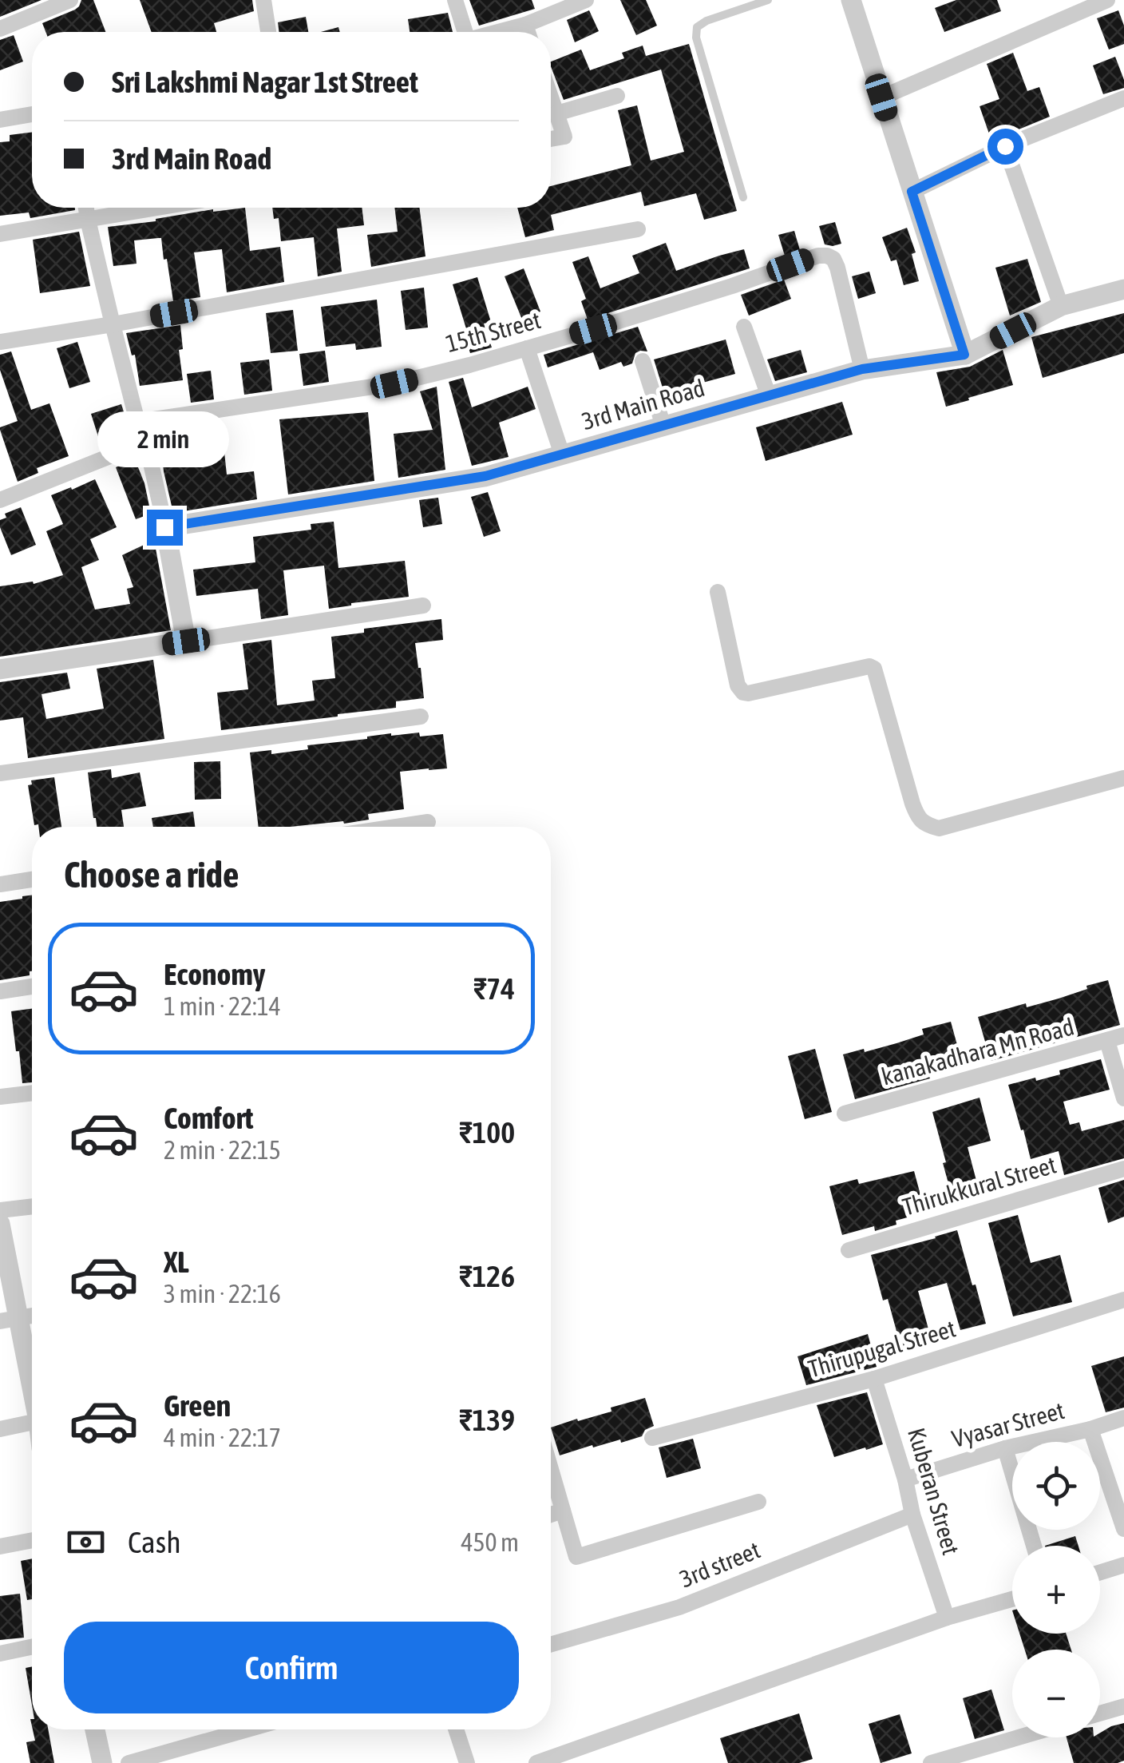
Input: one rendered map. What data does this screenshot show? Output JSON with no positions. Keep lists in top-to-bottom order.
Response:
{
  "streets": {
    "street": [
      "15th Street",
      "3rd Main Road",
      "kanakadhara Mn Road",
      "Thirukkural Street",
      "Thirupugal Street",
      "Vyasar Street",
      "Kuberan Street",
      "3rd street"
    ]
  },
  "crossings": [
    ["15th Street", "3rd Main Road"],
    ["Thirupugal Street", "Kuberan Street"],
    ["Vyasar Street", "Kuberan Street"],
    ["Kuberan Street", "3rd street"]
  ],
  "page": {
    "banner": ["Sri Lakshmi Nagar 1st Street", "3rd Main Road"],
    "bubble": "2 min",
    "heading": "Choose a ride",
    "list": [
      {
        "name": "Economy",
        "note": "1 min · 22:14",
        "value": "₹74"
      },
      {
        "name": "Comfort",
        "note": "2 min · 22:15",
        "value": "₹100"
      },
      {
        "name": "XL",
        "note": "3 min · 22:16",
        "value": "₹126"
      },
      {
        "name": "Green",
        "note": "4 min · 22:17",
        "value": "₹139"
      }
    ],
    "map_buttons": ["+", "−"],
    "pay": ["Cash", "450 m"],
    "buttons": "Confirm"
  }
}
